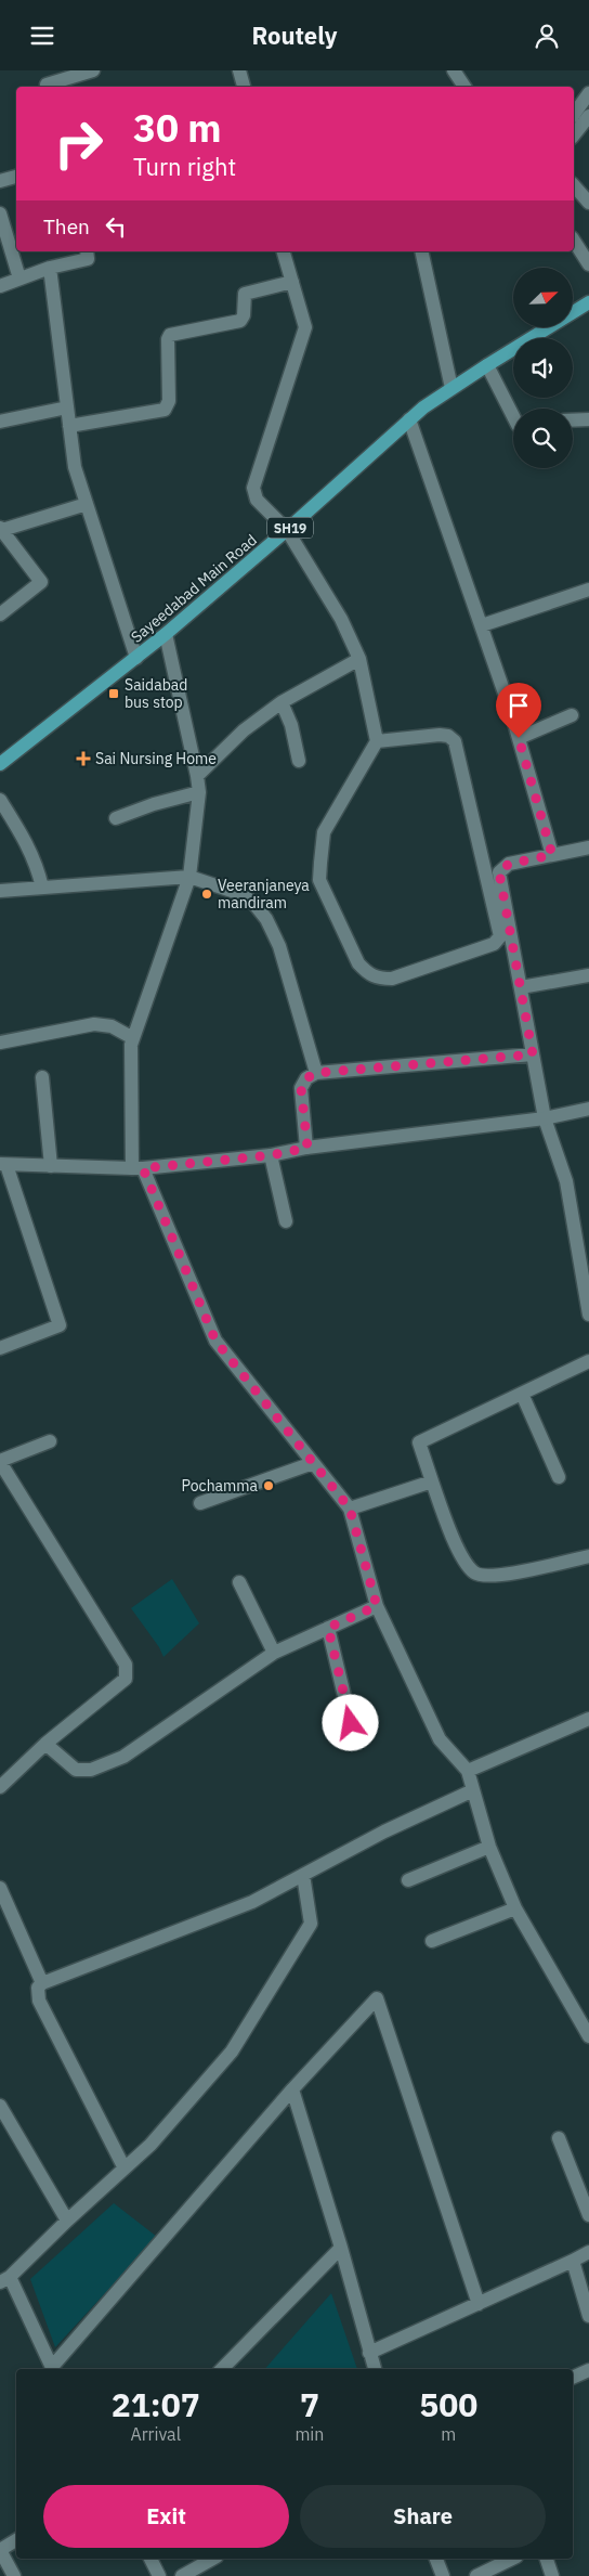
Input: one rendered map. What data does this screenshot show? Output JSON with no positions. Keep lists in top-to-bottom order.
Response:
{
  "streets": {
    "main road": ["SH19", "Sayeedabad Main Road"]
  },
  "places": {
    "transit": ["Saidabad bus stop"],
    "health": ["Sai Nursing Home"],
    "other": ["Veeranjaneya mandiram", "Pochamma"]
  },
  "north": "top right",
  "page": {
    "header": "Routely",
    "turn": ["30 m", "Turn right"],
    "then": "Then",
    "eta": [
      "21:07",
      "Arrival",
      "7",
      "min",
      "500",
      "m"
    ],
    "buttons": ["Exit", "Share"]
  }
}
